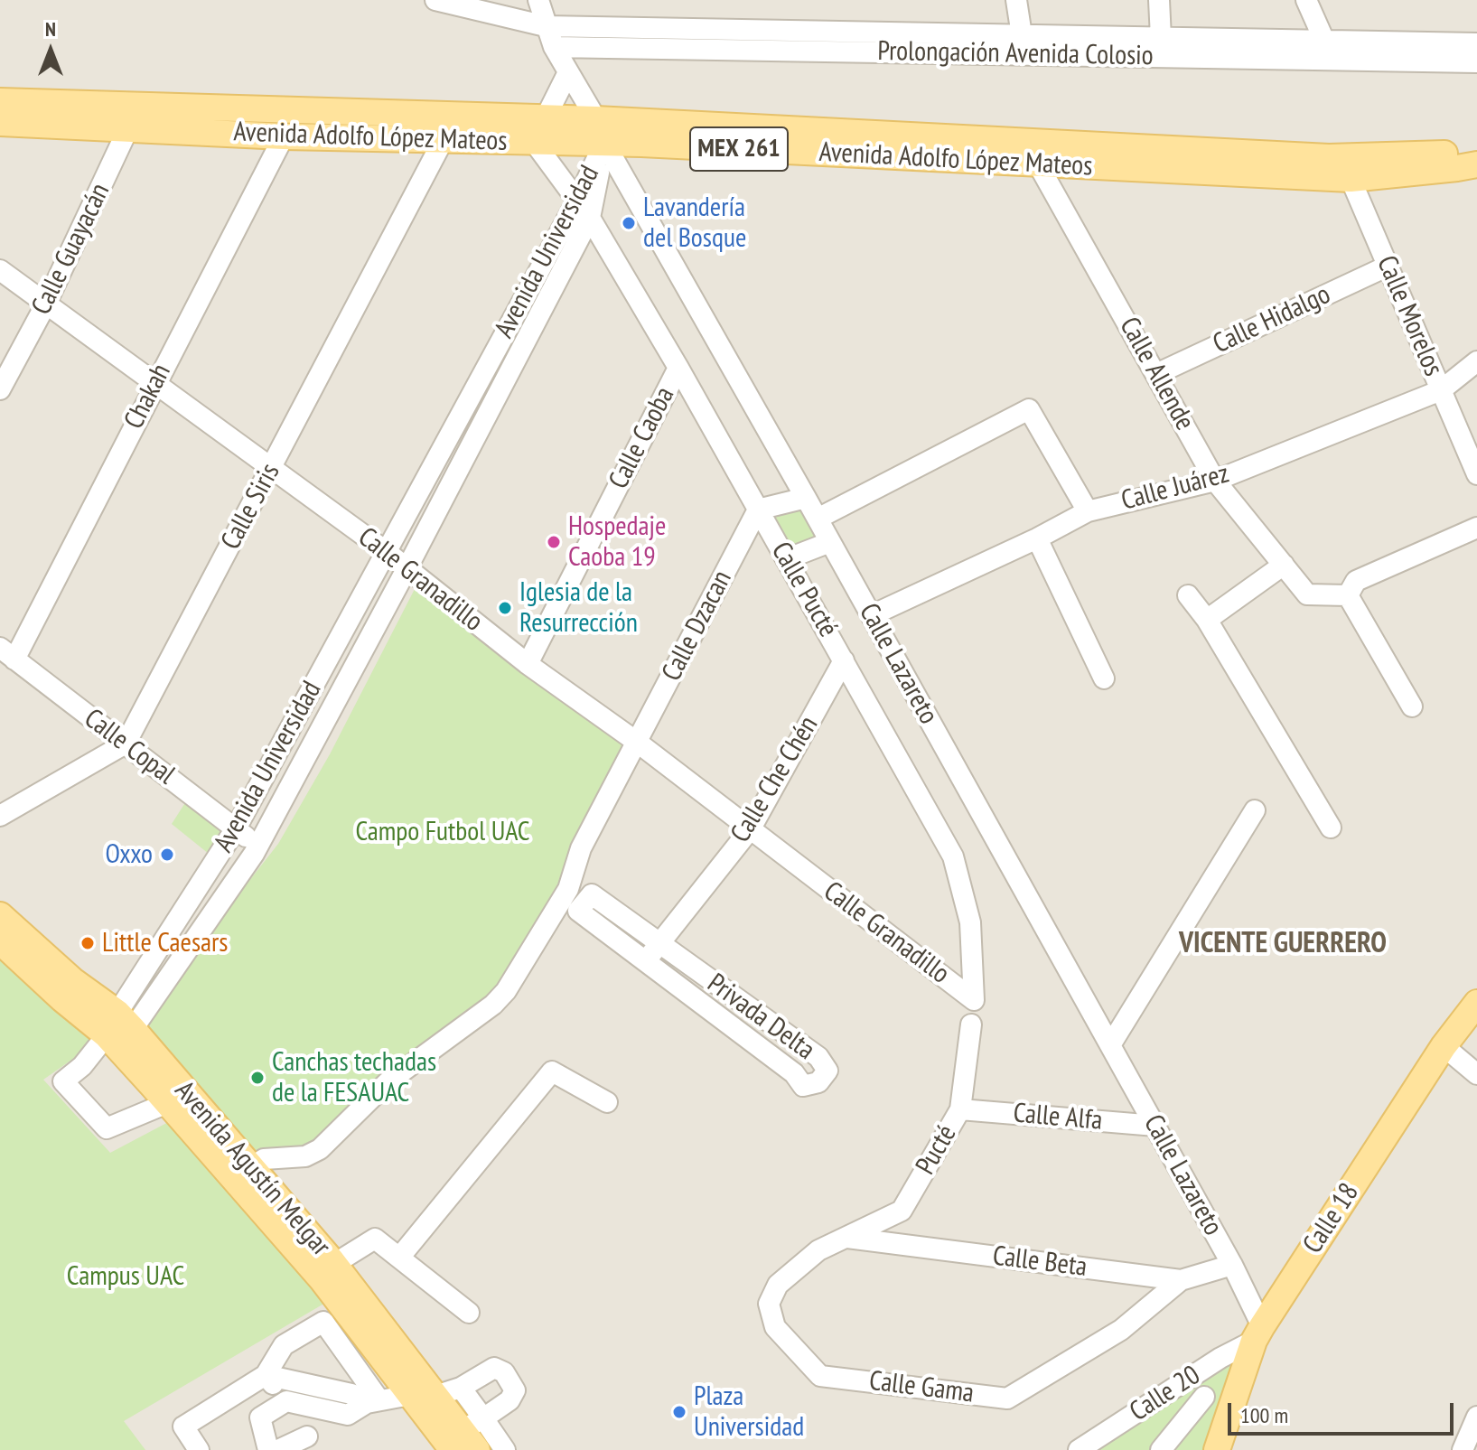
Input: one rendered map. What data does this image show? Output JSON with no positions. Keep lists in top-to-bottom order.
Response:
{
  "streets": {
    "main road": [
      "Avenida Adolfo López Mateos",
      "MEX 261",
      "Avenida Agustín Melgar",
      "Calle 18"
    ],
    "street": [
      "Prolongación Avenida Colosio",
      "Calle Guayacán",
      "Avenida Universidad",
      "Calle Morelos",
      "Calle Hidalgo",
      "Calle Allende",
      "Chakah",
      "Calle Caoba",
      "Calle Juárez",
      "Calle Siris",
      "Calle Granadillo",
      "Calle Pucté",
      "Calle Dzacan",
      "Calle Lazareto",
      "Calle Copal",
      "Calle Che Chén",
      "Privada Delta",
      "Calle Alfa",
      "Pucté",
      "Calle Beta",
      "Calle Gama",
      "Calle 20"
    ]
  },
  "crossings": [
    ["Prolongación Avenida Colosio", "Calle Lazareto"],
    ["Avenida Adolfo López Mateos", "Calle Guayacán"],
    ["Avenida Adolfo López Mateos", "Avenida Universidad"],
    ["Avenida Adolfo López Mateos", "Calle Morelos"],
    ["Avenida Adolfo López Mateos", "Calle Allende"],
    ["Avenida Adolfo López Mateos", "Chakah"],
    ["Avenida Adolfo López Mateos", "Calle Siris"],
    ["Avenida Adolfo López Mateos", "Calle Pucté"],
    ["Avenida Adolfo López Mateos", "Calle Lazareto"],
    ["Calle Guayacán", "Calle Granadillo"],
    ["Avenida Universidad", "Calle Granadillo"],
    ["Avenida Universidad", "Calle Pucté"],
    ["Avenida Universidad", "Calle Lazareto"],
    ["Avenida Universidad", "Calle Copal"],
    ["Avenida Universidad", "Avenida Agustín Melgar"],
    ["Calle Morelos", "Calle Hidalgo"],
    ["Calle Morelos", "Calle Juárez"],
    ["Calle Hidalgo", "Calle Allende"],
    ["Calle Allende", "Calle Juárez"],
    ["Chakah", "Calle Granadillo"],
    ["Chakah", "Calle Copal"],
    ["Calle Caoba", "Calle Granadillo"],
    ["Calle Caoba", "Calle Pucté"],
    ["Calle Juárez", "Calle Lazareto"],
    ["Calle Siris", "Calle Granadillo"],
    ["Calle Siris", "Calle Copal"],
    ["Calle Granadillo", "Calle Pucté"],
    ["Calle Granadillo", "Calle Dzacan"],
    ["Calle Granadillo", "Calle Che Chén"],
    ["Calle Pucté", "Calle Dzacan"],
    ["Calle Pucté", "Calle Che Chén"],
    ["Calle Dzacan", "Avenida Agustín Melgar"],
    ["Calle Lazareto", "Calle Alfa"],
    ["Calle Lazareto", "Calle 18"],
    ["Calle Lazareto", "Calle Beta"],
    ["Calle Lazareto", "Calle 20"],
    ["Calle Che Chén", "Privada Delta"],
    ["Calle Alfa", "Pucté"],
    ["Pucté", "Calle Beta"],
    ["Pucté", "Calle Gama"],
    ["Calle 18", "Calle 20"],
    ["Calle Beta", "Calle Gama"]
  ],
  "districts": ["VICENTE GUERRERO"],
  "parks": ["Campo Futbol UAC", "Campus UAC"],
  "places": [
    "Lavandería del Bosque",
    "Hospedaje Caoba 19",
    "Iglesia de la Resurrección",
    "Oxxo",
    "Little Caesars",
    "Canchas techadas de la FESAUAC",
    "Plaza Universidad"
  ],
  "scale_bar": "100 m",
  "north": "top"
}
